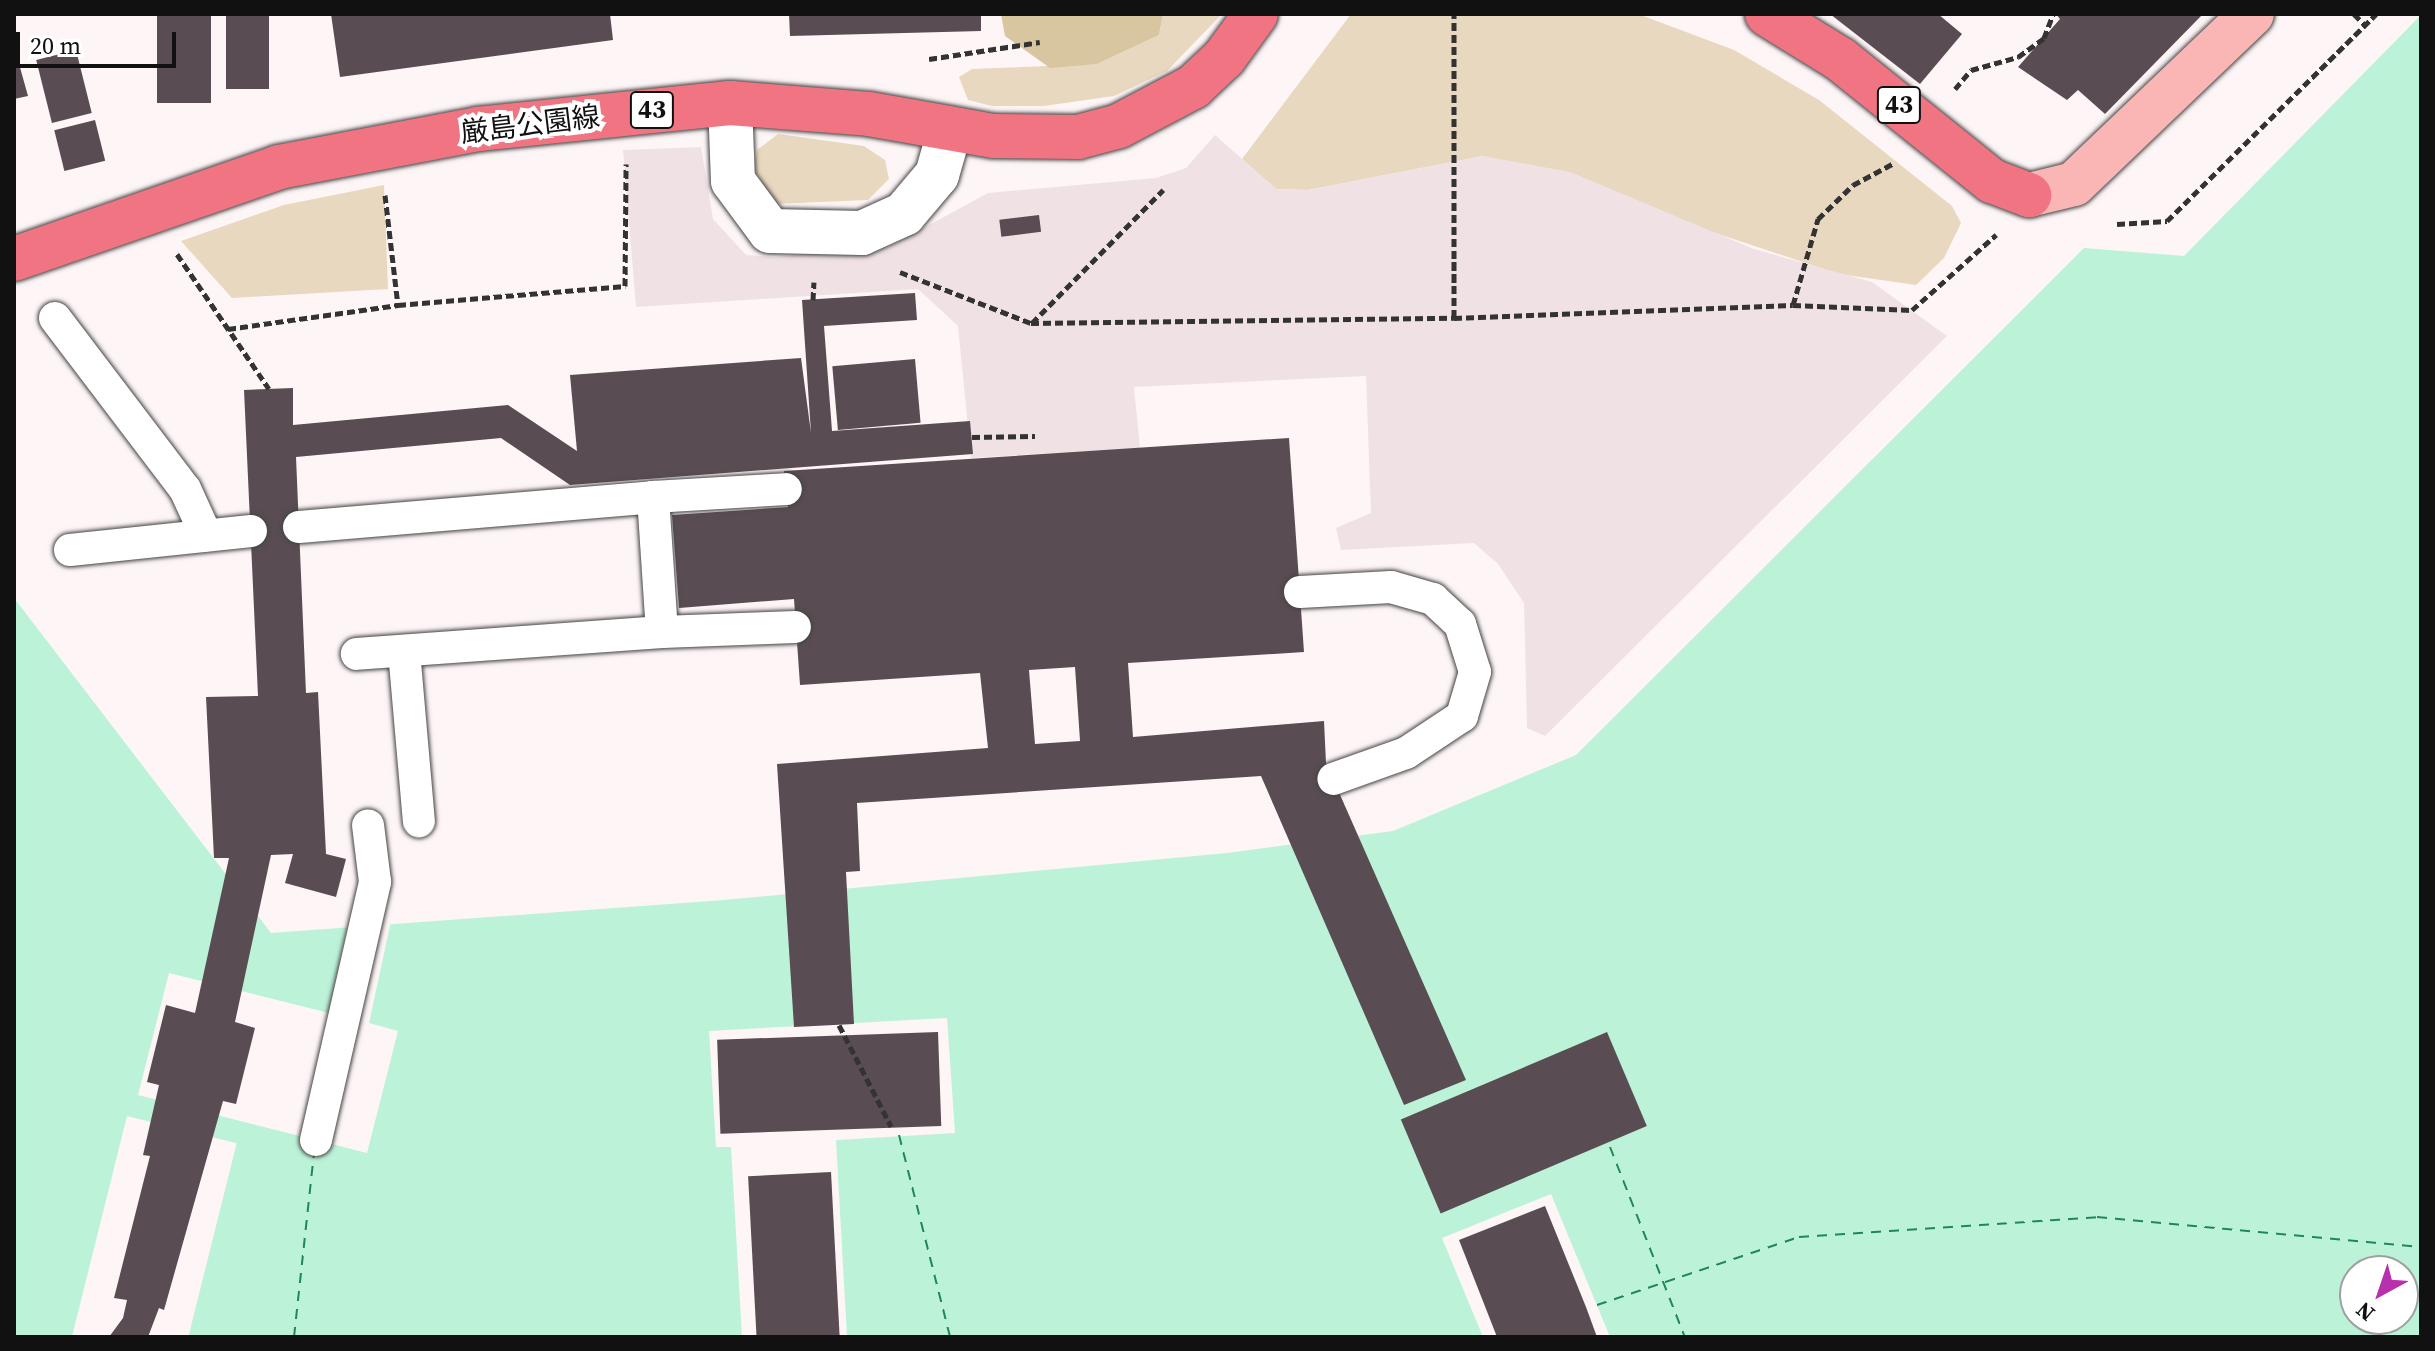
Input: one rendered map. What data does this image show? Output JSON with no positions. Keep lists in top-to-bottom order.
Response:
{
  "streets": {
    "main road": ["43", "厳島公園線"]
  },
  "scale_bar": "20 m",
  "north": "bottom left"
}
